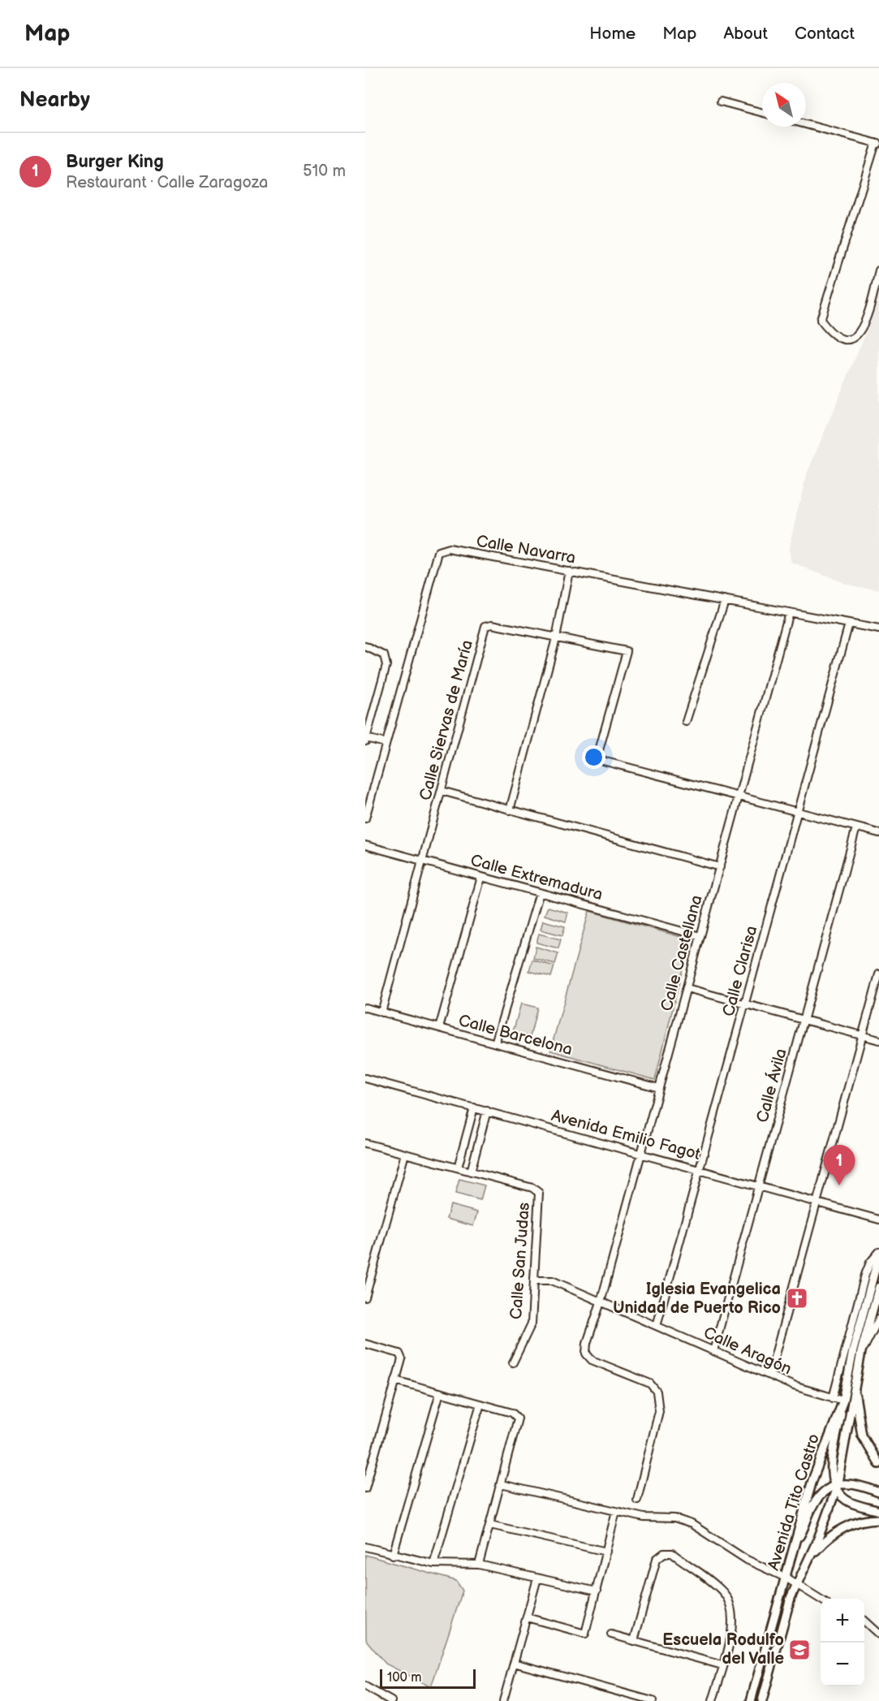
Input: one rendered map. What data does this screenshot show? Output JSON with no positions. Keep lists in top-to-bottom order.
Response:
{
  "streets": {
    "main road": ["Avenida Tito Castro"],
    "street": [
      "Calle Navarra",
      "Calle Siervas de María",
      "Calle Extremadura",
      "Calle Castellana",
      "Calle Clarisa",
      "Calle Barcelona",
      "Calle Ávila",
      "Avenida Emilio Fagot",
      "Calle San Judas",
      "Calle Aragón"
    ]
  },
  "crossings": [
    ["Calle Navarra", "Calle Castellana"],
    ["Calle Navarra", "Calle Clarisa"],
    ["Calle Siervas de María", "Calle Extremadura"],
    ["Calle Siervas de María", "Calle Castellana"],
    ["Calle Siervas de María", "Calle Clarisa"],
    ["Calle Siervas de María", "Calle Barcelona"],
    ["Calle Siervas de María", "Calle Ávila"],
    ["Calle Extremadura", "Calle Castellana"],
    ["Calle Castellana", "Calle Barcelona"],
    ["Calle Castellana", "Avenida Emilio Fagot"],
    ["Calle Castellana", "Calle Aragón"],
    ["Calle Clarisa", "Avenida Emilio Fagot"],
    ["Calle Clarisa", "Calle Aragón"],
    ["Calle Ávila", "Avenida Emilio Fagot"],
    ["Calle Ávila", "Calle Aragón"],
    ["Calle San Judas", "Calle Aragón"],
    ["Calle Aragón", "Avenida Tito Castro"]
  ],
  "places": {
    "church": ["Iglesia Evangelica Unidad de Puerto Rico"],
    "school or university": ["Escuela Rodulfo del Valle"]
  },
  "scale_bar": "100 m",
  "north": "top left",
  "page": {
    "header": "Map",
    "nav": [
      "Home",
      "Map",
      "About",
      "Contact"
    ],
    "heading": "Nearby",
    "list": [
      {
        "mark": "1",
        "name": "Burger King",
        "note": "Restaurant · Calle Zaragoza",
        "value": "510 m"
      }
    ],
    "pins": "1",
    "map_buttons": ["+", "−"],
    "scale": "100 m"
  }
}
